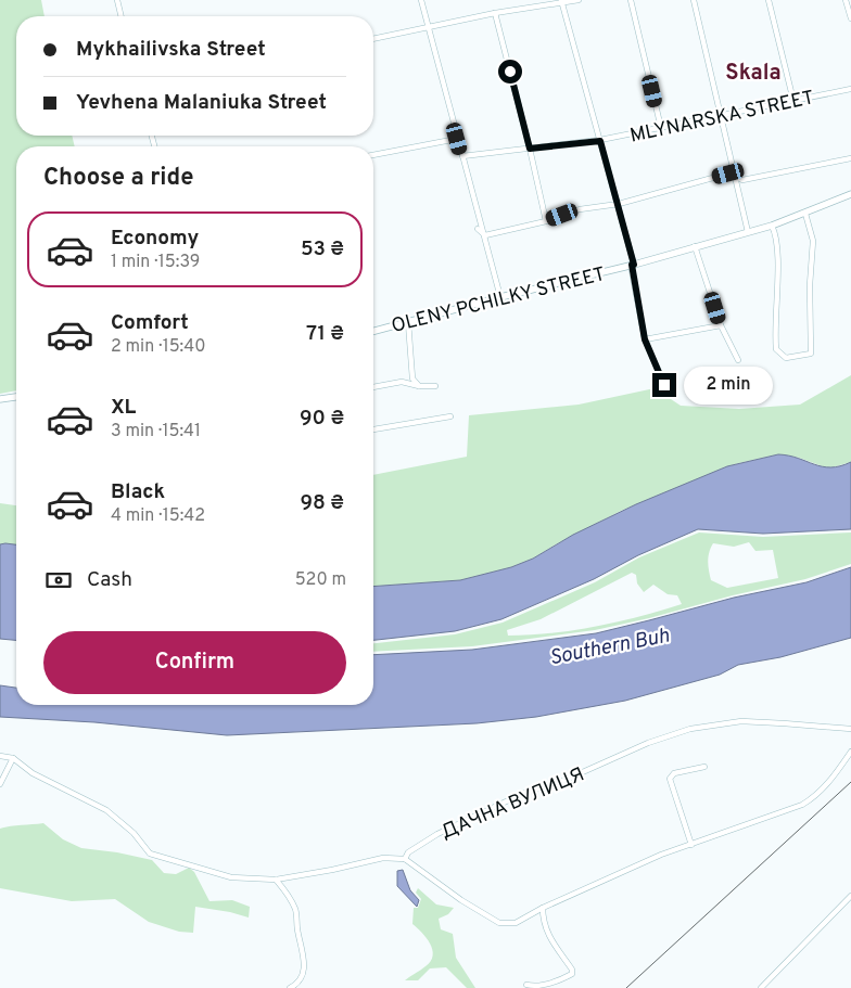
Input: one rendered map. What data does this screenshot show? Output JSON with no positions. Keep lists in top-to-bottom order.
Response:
{
  "streets": {
    "street": ["MLYNARSKA STREET", "OLENY PCHILKY STREET", "ДАЧНА ВУЛИЦЯ"]
  },
  "districts": ["Skala"],
  "water": ["Southern Buh"],
  "page": {
    "banner": ["Mykhailivska Street", "Yevhena Malaniuka Street"],
    "heading": "Choose a ride",
    "list": [
      {
        "name": "Economy",
        "note": "1 min · 15:39",
        "value": "53 ₴"
      },
      {
        "name": "Comfort",
        "note": "2 min · 15:40",
        "value": "71 ₴"
      },
      {
        "name": "XL",
        "note": "3 min · 15:41",
        "value": "90 ₴"
      },
      {
        "name": "Black",
        "note": "4 min · 15:42",
        "value": "98 ₴"
      }
    ],
    "bubble": "2 min",
    "pay": ["Cash", "520 m"],
    "buttons": "Confirm"
  }
}
